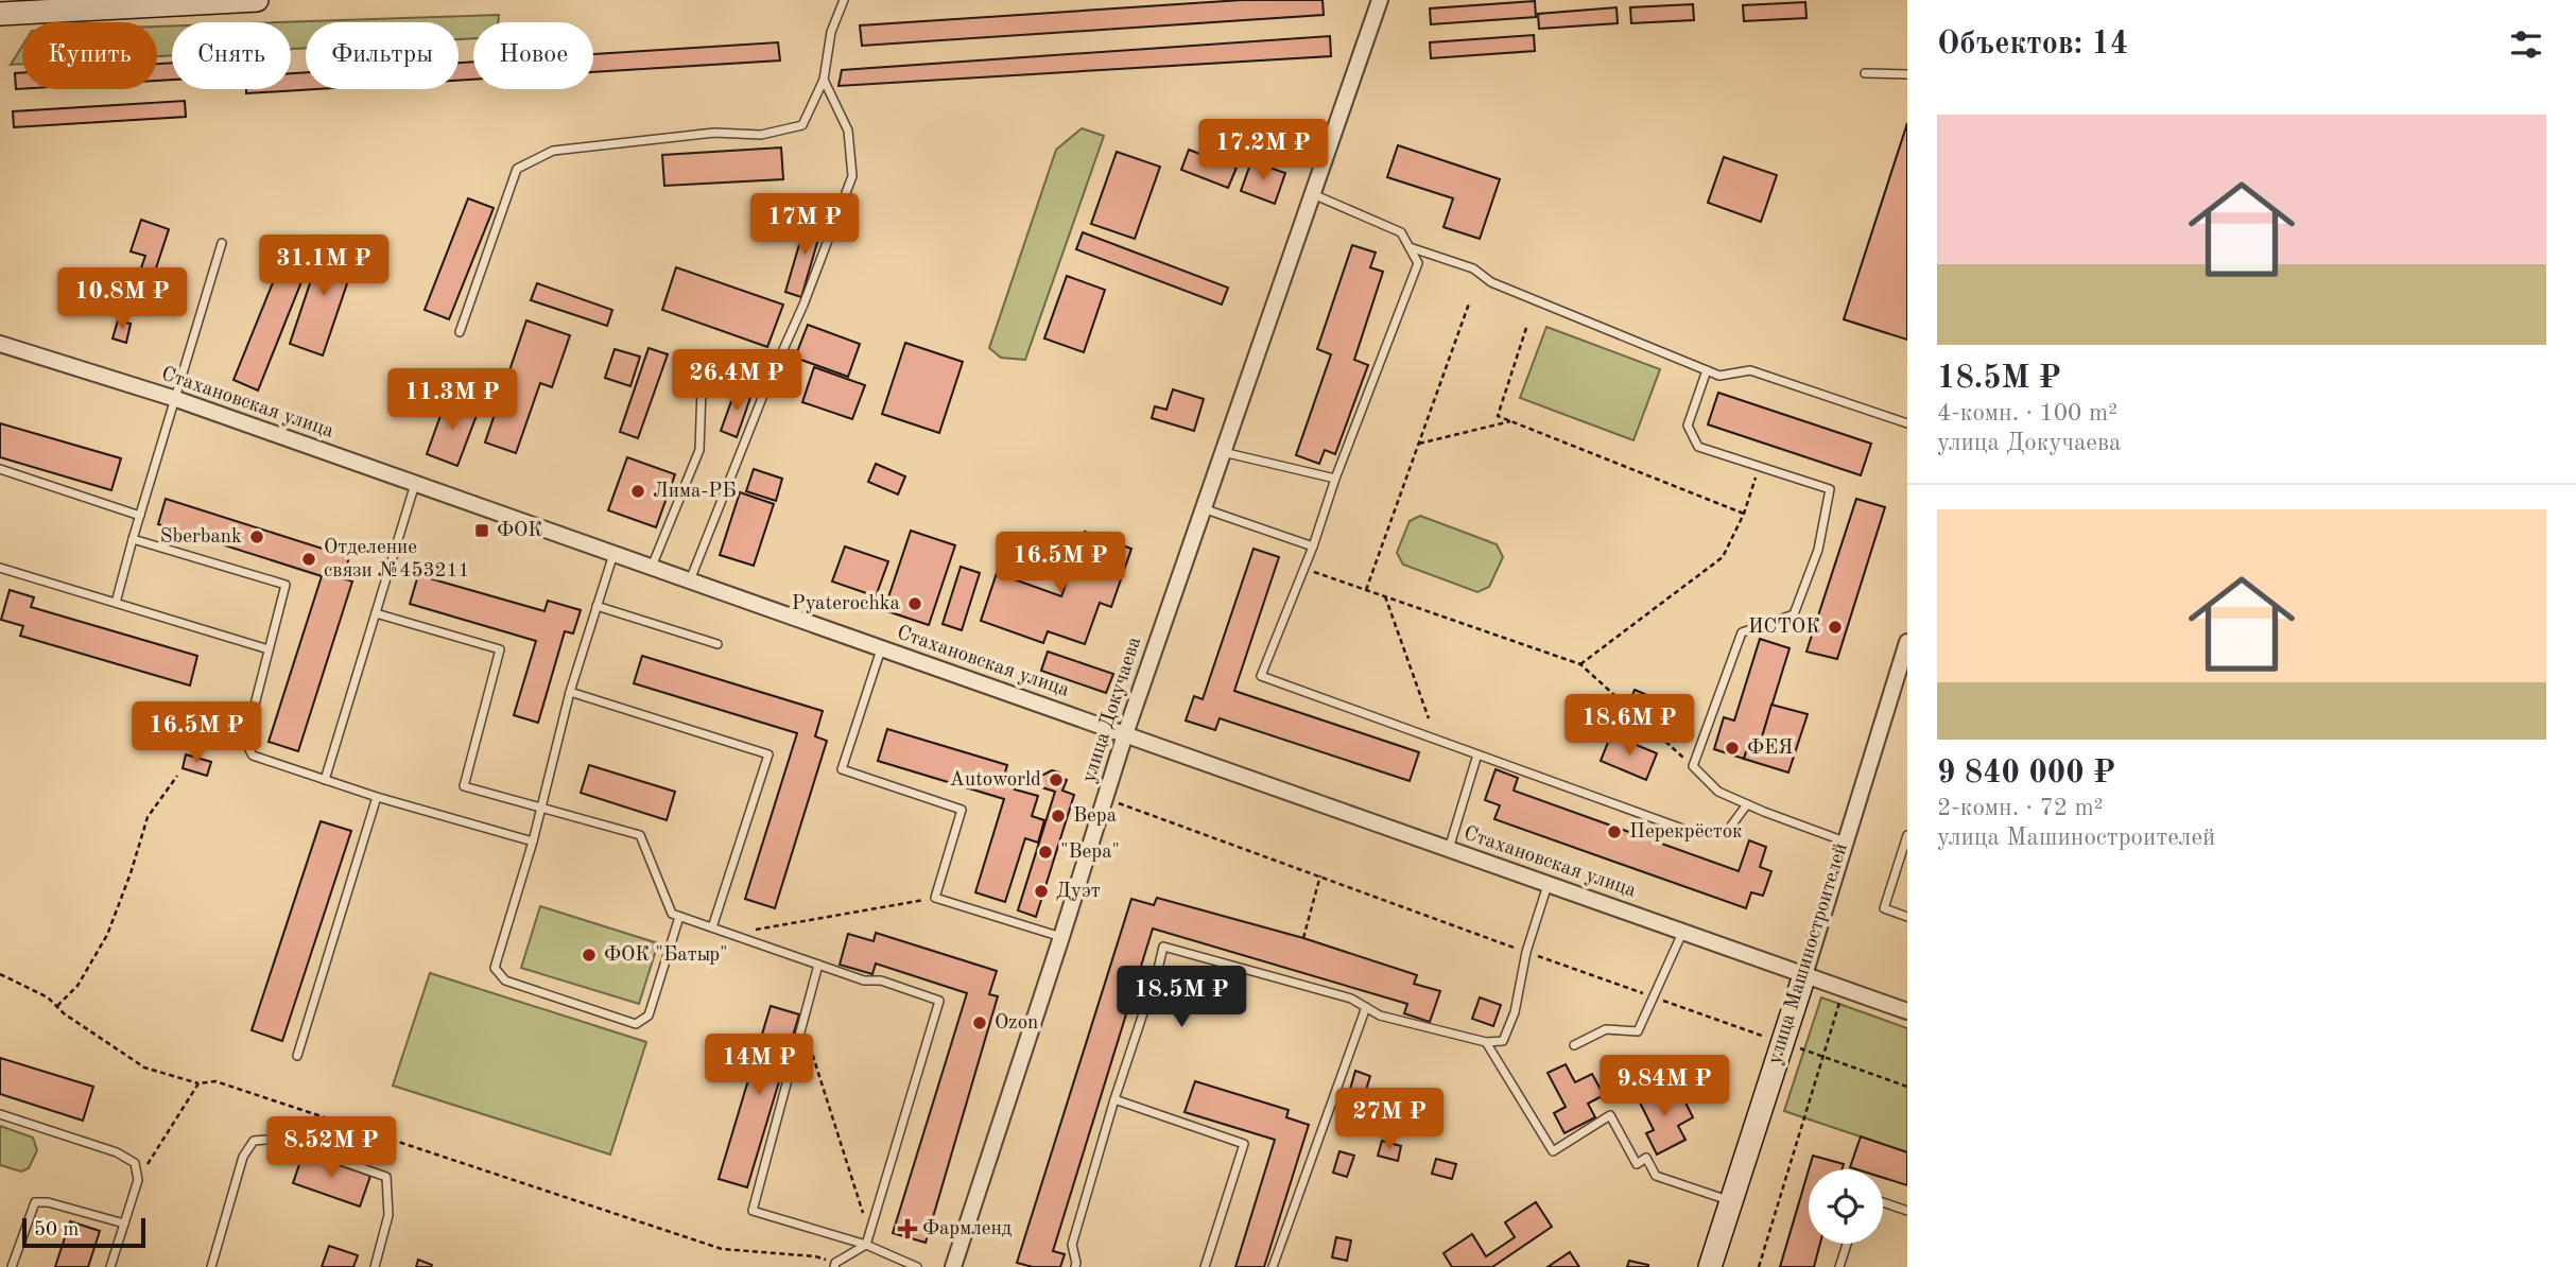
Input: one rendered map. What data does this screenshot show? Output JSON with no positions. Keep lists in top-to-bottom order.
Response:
{
  "streets": {
    "street": ["Стахановская улица", "улица Докучаева", "улица Машиностроителей"]
  },
  "crossings": [
    ["Стахановская улица", "улица Докучаева"],
    ["Стахановская улица", "улица Машиностроителей"]
  ],
  "places": {
    "other": [
      "Лима-РБ",
      "Sberbank",
      "Отделение связи №453211",
      "Pyaterochka",
      "ИСТОК",
      "ФЕЯ",
      "Autoworld",
      "Вера",
      "Перекрёсток",
      "\"Вера\"",
      "Дуэт",
      "ФОК \"Батыр\"",
      "Ozon"
    ],
    "transit": ["ФОК"],
    "health": ["Фармленд"]
  },
  "scale_bar": "50 m",
  "page": {
    "heading": "Объектов: 14",
    "chip": [
      "Купить",
      "Снять",
      "Фильтры",
      "Новое"
    ],
    "list": [
      {
        "name": "18.5M ₽",
        "note": "4-комн. · 100 m² · улица Докучаева"
      },
      {
        "name": "9 840 000 ₽",
        "note": "2-комн. · 72 m² · улица Машиностроителей"
      }
    ],
    "price": [
      "17.2M ₽",
      "17M ₽",
      "31.1M ₽",
      "10.8M ₽",
      "26.4M ₽",
      "11.3M ₽",
      "16.5M ₽",
      "18.6M ₽",
      "16.5M ₽",
      "18.5M ₽",
      "14M ₽",
      "9.84M ₽",
      "27M ₽",
      "8.52M ₽"
    ],
    "scale": "50 m"
  }
}
